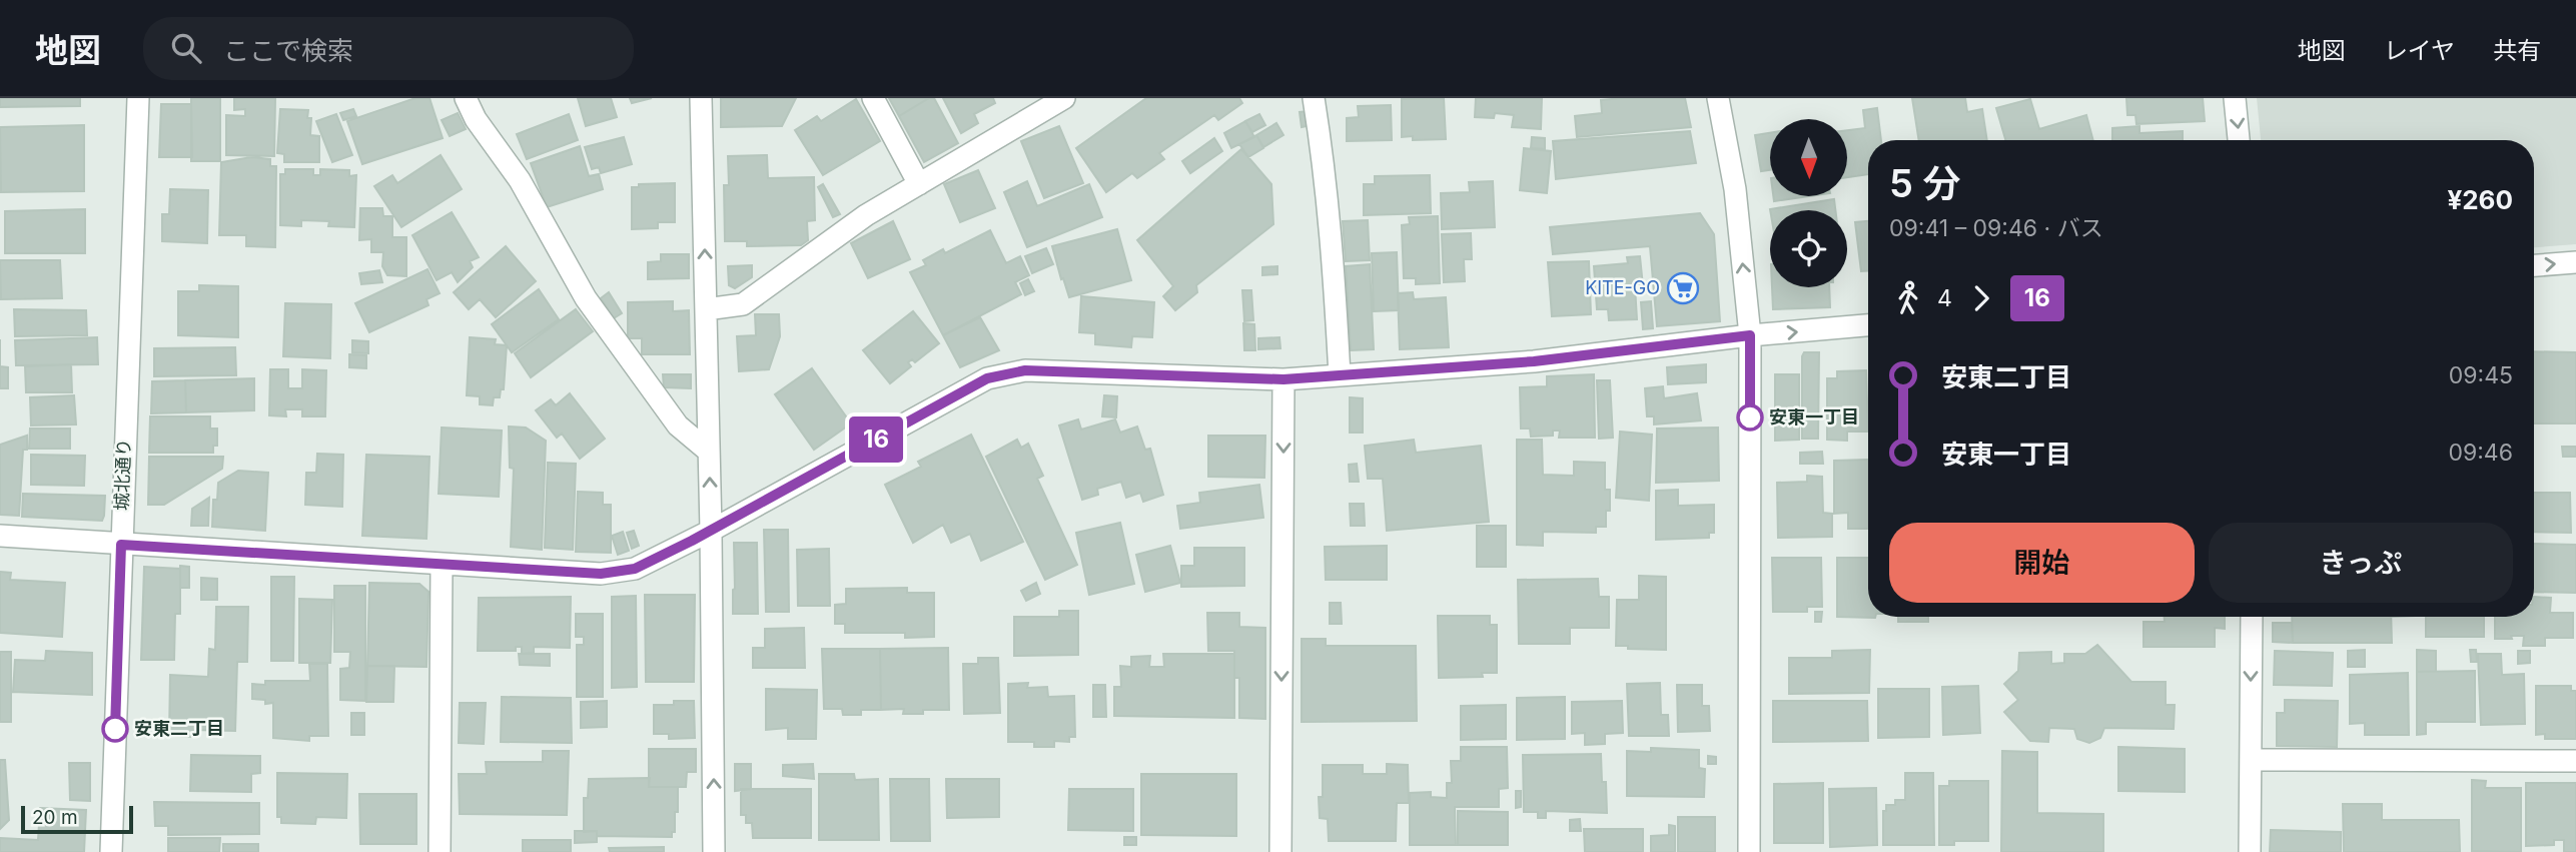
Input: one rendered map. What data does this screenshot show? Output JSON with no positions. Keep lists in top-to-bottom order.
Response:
{
  "streets": {
    "street": ["城北通り"]
  },
  "places": {
    "supermarket": ["KITE-GO"],
    "other": ["安東一丁目", "安東二丁目"]
  },
  "lines": ["bus line 16"],
  "scale_bar": "20 m",
  "north": "bottom",
  "page": {
    "header": "地図",
    "search": "ここで検索",
    "nav": ["地図", "レイヤ", "共有"],
    "on_map": "16",
    "heading": ["5 分", "09:41 – 09:46 · バス", "¥260"],
    "legs": ["4", "16"],
    "list": [
      {
        "name": "安東二丁目",
        "value": "09:45"
      },
      {
        "name": "安東一丁目",
        "value": "09:46"
      }
    ],
    "buttons": ["開始", "きっぷ"],
    "scale": "20 m"
  }
}
